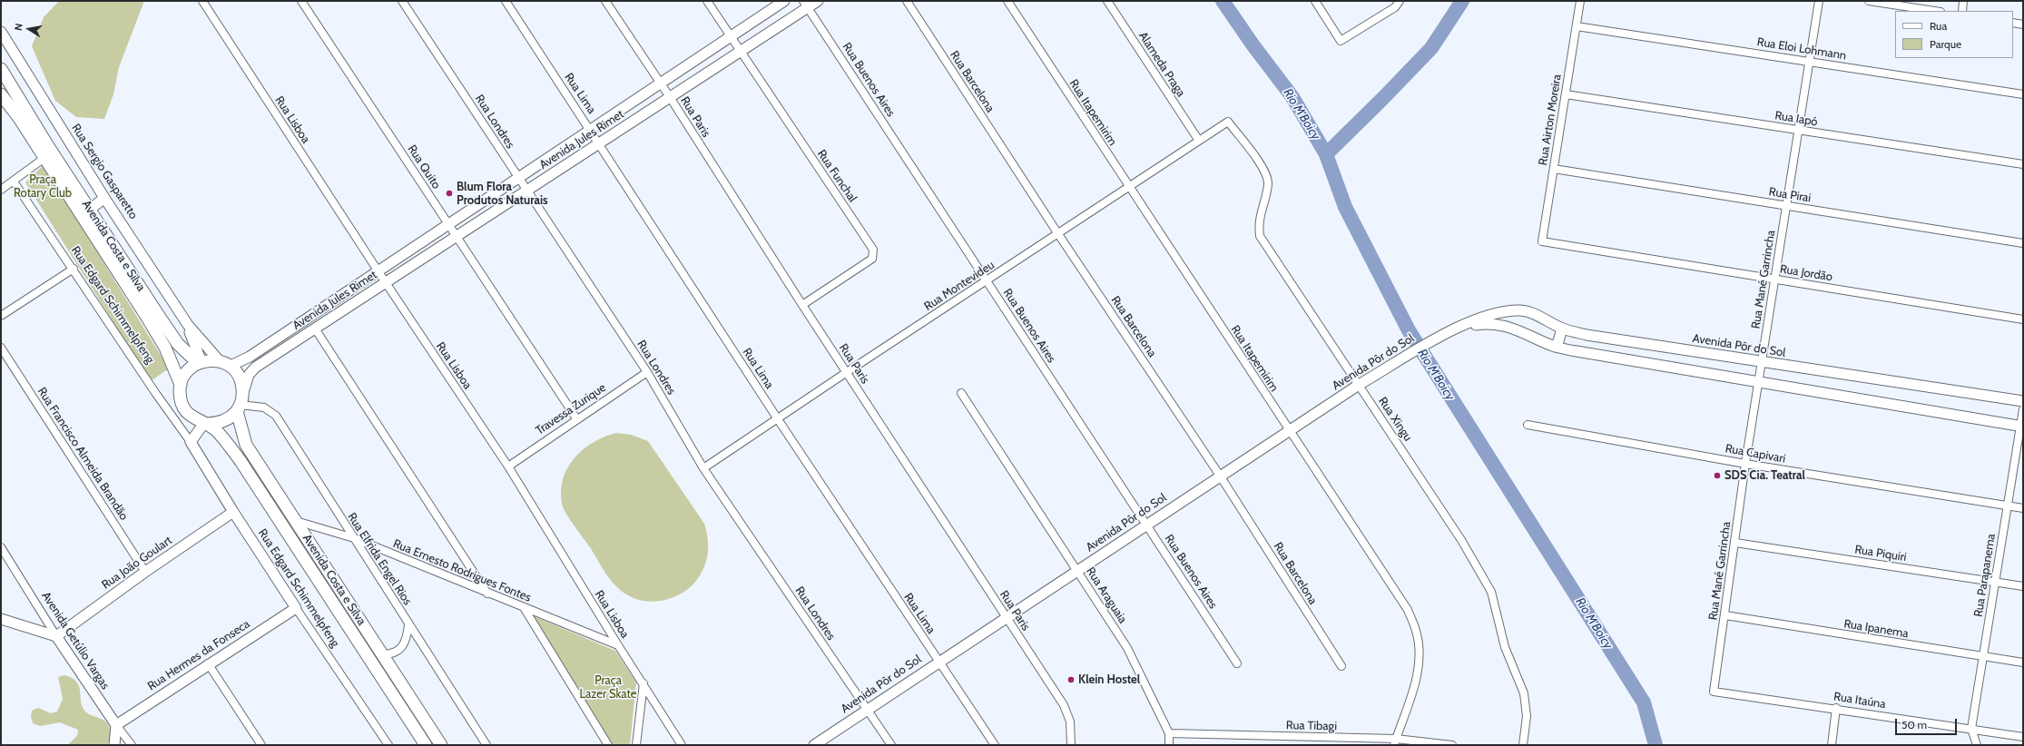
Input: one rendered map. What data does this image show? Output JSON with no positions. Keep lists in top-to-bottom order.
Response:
{
  "streets": {
    "main road": ["Avenida Costa e Silva"],
    "street": [
      "Rua Eloi Lohmann",
      "Alameda Praga",
      "Rua Buenos Aires",
      "Rua Barcelona",
      "Rua Lima",
      "Rua Itapemirim",
      "Rua Paris",
      "Rua Iapó",
      "Rua Lisboa",
      "Rua Airton Moreira",
      "Rua Londres",
      "Avenida Jules Rimet",
      "Rua Quito",
      "Rua Sergio Gasparetto",
      "Rua Funchal",
      "Rua Pirai",
      "Rua Jordão",
      "Rua Mané Garrincha",
      "Rua Montevideu",
      "Rua Edgard Schimmelpfeng",
      "Avenida Pôr do Sol",
      "Travessa Zurique",
      "Rua Xingu",
      "Rua Francisco Almeida Brandão",
      "Rua Capivari",
      "Rua Piquiri",
      "Rua Elfrida Engel Rios",
      "Rua João Goulart",
      "Rua Ernesto Rodrigues Fontes",
      "Rua Parapanema",
      "Rua Araguaia",
      "Rua Ipanema",
      "Avenida Getúlio Vargas",
      "Rua Hermes da Fonseca",
      "Rua Itaúna",
      "Rua Tibagi"
    ]
  },
  "crossings": [
    ["Rua Eloi Lohmann", "Rua Airton Moreira"],
    ["Rua Eloi Lohmann", "Rua Mané Garrincha"],
    ["Alameda Praga", "Rua Montevideu"],
    ["Rua Buenos Aires", "Avenida Jules Rimet"],
    ["Rua Buenos Aires", "Rua Montevideu"],
    ["Rua Buenos Aires", "Avenida Pôr do Sol"],
    ["Rua Barcelona", "Rua Montevideu"],
    ["Rua Barcelona", "Avenida Pôr do Sol"],
    ["Rua Lima", "Avenida Jules Rimet"],
    ["Rua Lima", "Rua Montevideu"],
    ["Rua Lima", "Avenida Pôr do Sol"],
    ["Rua Itapemirim", "Rua Montevideu"],
    ["Rua Itapemirim", "Avenida Pôr do Sol"],
    ["Rua Itapemirim", "Rua Tibagi"],
    ["Rua Paris", "Avenida Jules Rimet"],
    ["Rua Paris", "Rua Funchal"],
    ["Rua Paris", "Rua Montevideu"],
    ["Rua Paris", "Avenida Pôr do Sol"],
    ["Rua Iapó", "Rua Airton Moreira"],
    ["Rua Iapó", "Rua Mané Garrincha"],
    ["Rua Lisboa", "Avenida Jules Rimet"],
    ["Rua Lisboa", "Travessa Zurique"],
    ["Rua Lisboa", "Rua Ernesto Rodrigues Fontes"],
    ["Rua Airton Moreira", "Rua Pirai"],
    ["Rua Airton Moreira", "Rua Jordão"],
    ["Rua Londres", "Avenida Jules Rimet"],
    ["Rua Londres", "Rua Montevideu"],
    ["Rua Londres", "Avenida Pôr do Sol"],
    ["Rua Londres", "Travessa Zurique"],
    ["Avenida Jules Rimet", "Rua Quito"],
    ["Avenida Jules Rimet", "Rua Sergio Gasparetto"],
    ["Avenida Jules Rimet", "Rua Funchal"],
    ["Avenida Jules Rimet", "Avenida Costa e Silva"],
    ["Avenida Jules Rimet", "Rua Elfrida Engel Rios"],
    ["Rua Quito", "Travessa Zurique"],
    ["Rua Sergio Gasparetto", "Avenida Costa e Silva"],
    ["Rua Sergio Gasparetto", "Rua Elfrida Engel Rios"],
    ["Rua Pirai", "Rua Mané Garrincha"],
    ["Avenida Costa e Silva", "Rua Elfrida Engel Rios"],
    ["Avenida Costa e Silva", "Rua Ernesto Rodrigues Fontes"],
    ["Rua Jordão", "Rua Mané Garrincha"],
    ["Rua Mané Garrincha", "Avenida Pôr do Sol"],
    ["Rua Mané Garrincha", "Rua Capivari"],
    ["Rua Mané Garrincha", "Rua Piquiri"],
    ["Rua Mané Garrincha", "Rua Ipanema"],
    ["Rua Mané Garrincha", "Rua Itaúna"],
    ["Rua Montevideu", "Rua Xingu"],
    ["Rua Edgard Schimmelpfeng", "Rua João Goulart"],
    ["Rua Edgard Schimmelpfeng", "Rua Hermes da Fonseca"],
    ["Avenida Pôr do Sol", "Rua Xingu"],
    ["Avenida Pôr do Sol", "Rua Parapanema"],
    ["Avenida Pôr do Sol", "Rua Araguaia"],
    ["Rua Francisco Almeida Brandão", "Rua João Goulart"],
    ["Rua Capivari", "Rua Parapanema"],
    ["Rua Piquiri", "Rua Parapanema"],
    ["Rua Elfrida Engel Rios", "Rua Ernesto Rodrigues Fontes"],
    ["Rua João Goulart", "Avenida Getúlio Vargas"],
    ["Rua Parapanema", "Rua Ipanema"],
    ["Rua Parapanema", "Rua Itaúna"],
    ["Rua Araguaia", "Rua Tibagi"],
    ["Avenida Getúlio Vargas", "Rua Hermes da Fonseca"]
  ],
  "water": ["Rio M'Boicy"],
  "parks": ["Praça Rotary Club", "Praça Lazer Skate"],
  "places": ["Blum Flora Produtos Naturais", "SDS Cia. Teatral", "Klein Hostel"],
  "legend": ["Rua", "Parque"],
  "scale_bar": "50 m",
  "north": "left"
}
